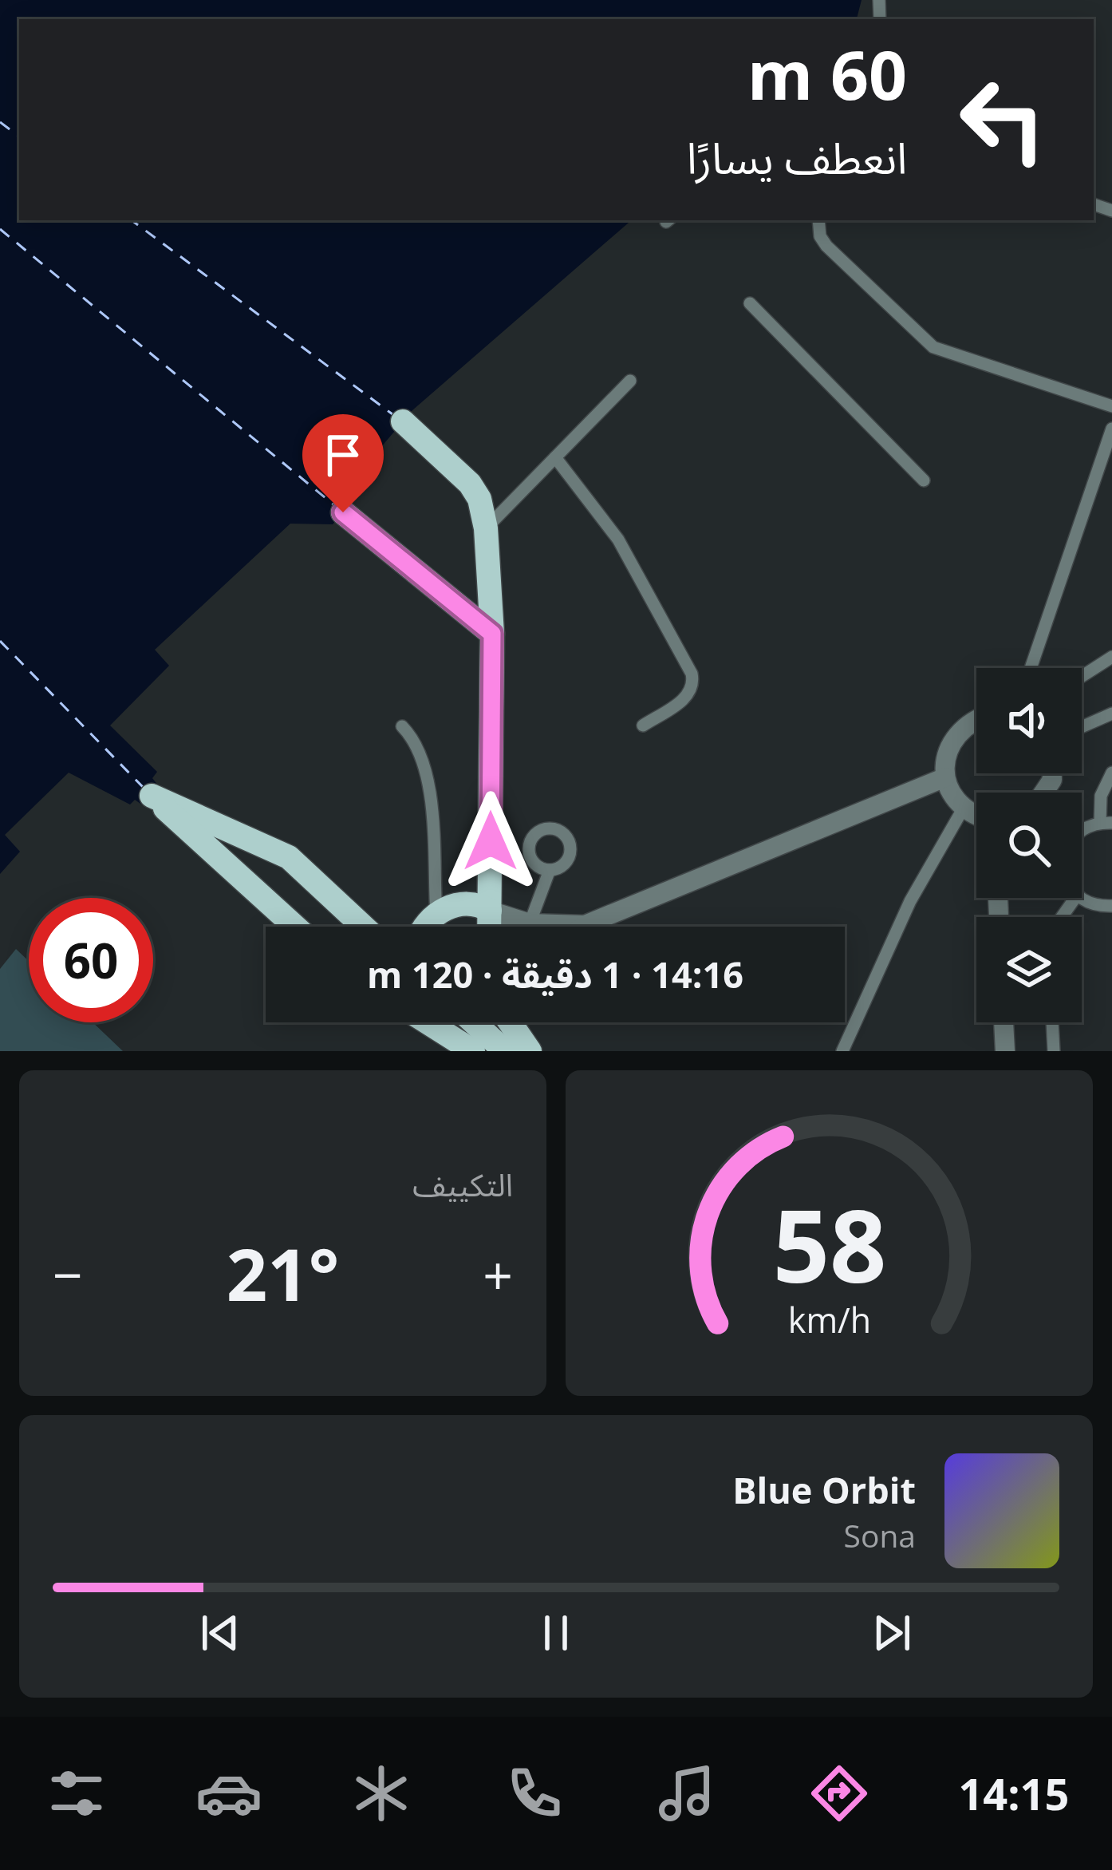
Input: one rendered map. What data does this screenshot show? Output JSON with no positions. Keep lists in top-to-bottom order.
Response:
{
  "page": {
    "turn": ["60 m", "انعطف يسارًا"],
    "limit": "60",
    "trip": "14:16 · 1 دقيقة · 120 m",
    "tile": "التكييف",
    "heat": ["−", "21°", "+"],
    "song": ["Blue Orbit", "Sona"],
    "tabs": "14:15",
    "gauge": ["58", "km/h"]
  }
}
